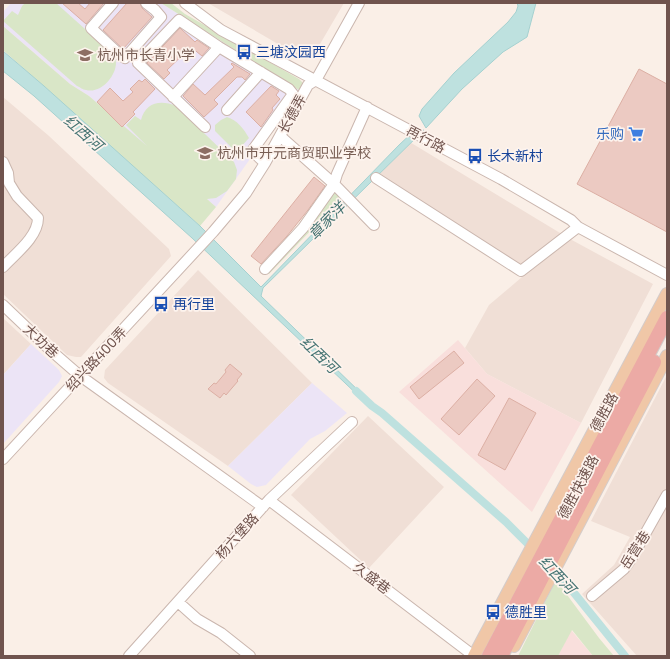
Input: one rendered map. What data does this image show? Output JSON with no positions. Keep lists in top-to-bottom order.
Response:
{
  "streets": {
    "highway": ["德胜快速路"],
    "main road": ["德胜路"],
    "street": [
      "长德弄",
      "再行路",
      "大功巷",
      "绍兴路400弄",
      "杨六堡路",
      "岳营巷",
      "久盛巷"
    ]
  },
  "crossings": [
    ["长德弄", "再行路"],
    ["长德弄", "绍兴路400弄"],
    ["大功巷", "绍兴路400弄"],
    ["大功巷", "久盛巷"],
    ["绍兴路400弄", "久盛巷"],
    ["德胜路", "久盛巷"],
    ["杨六堡路", "久盛巷"]
  ],
  "water": ["红西河", "章家洋"],
  "places": {
    "bus stop": [
      "三塘汶园西",
      "长木新村",
      "再行里",
      "德胜里"
    ],
    "school or university": ["杭州市长青小学", "杭州市开元商贸职业学校"],
    "supermarket": ["乐购"]
  }
}
